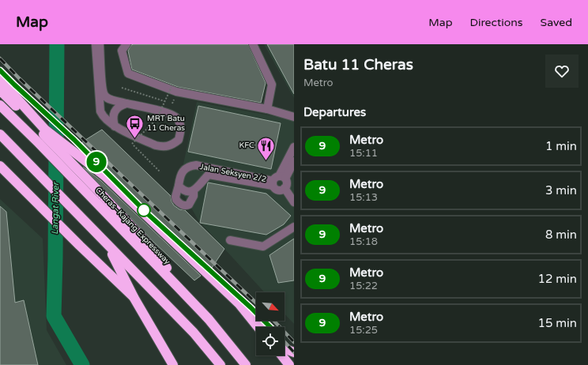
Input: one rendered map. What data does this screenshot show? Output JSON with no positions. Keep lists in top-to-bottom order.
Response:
{
  "streets": {
    "highway": ["Cheras–Kajang Expressway"],
    "street": ["Jalan Seksyen 2/2"]
  },
  "water": ["Langat River"],
  "places": {
    "bus stop": ["MRT Batu 11 Cheras"],
    "restaurant": ["KFC"]
  },
  "lines": ["metro line 9"],
  "north": "bottom right",
  "page": {
    "header": "Map",
    "nav": ["Map", "Directions", "Saved"],
    "on_map": "9",
    "heading": [
      ["Batu 11 Cheras", "Metro"],
      "Departures"
    ],
    "list": [
      {
        "mark": "9",
        "name": "Metro",
        "note": "15:11",
        "value": "1 min"
      },
      {
        "mark": "9",
        "name": "Metro",
        "note": "15:13",
        "value": "3 min"
      },
      {
        "mark": "9",
        "name": "Metro",
        "note": "15:18",
        "value": "8 min"
      },
      {
        "mark": "9",
        "name": "Metro",
        "note": "15:22",
        "value": "12 min"
      },
      {
        "mark": "9",
        "name": "Metro",
        "note": "15:25",
        "value": "15 min"
      }
    ]
  }
}
